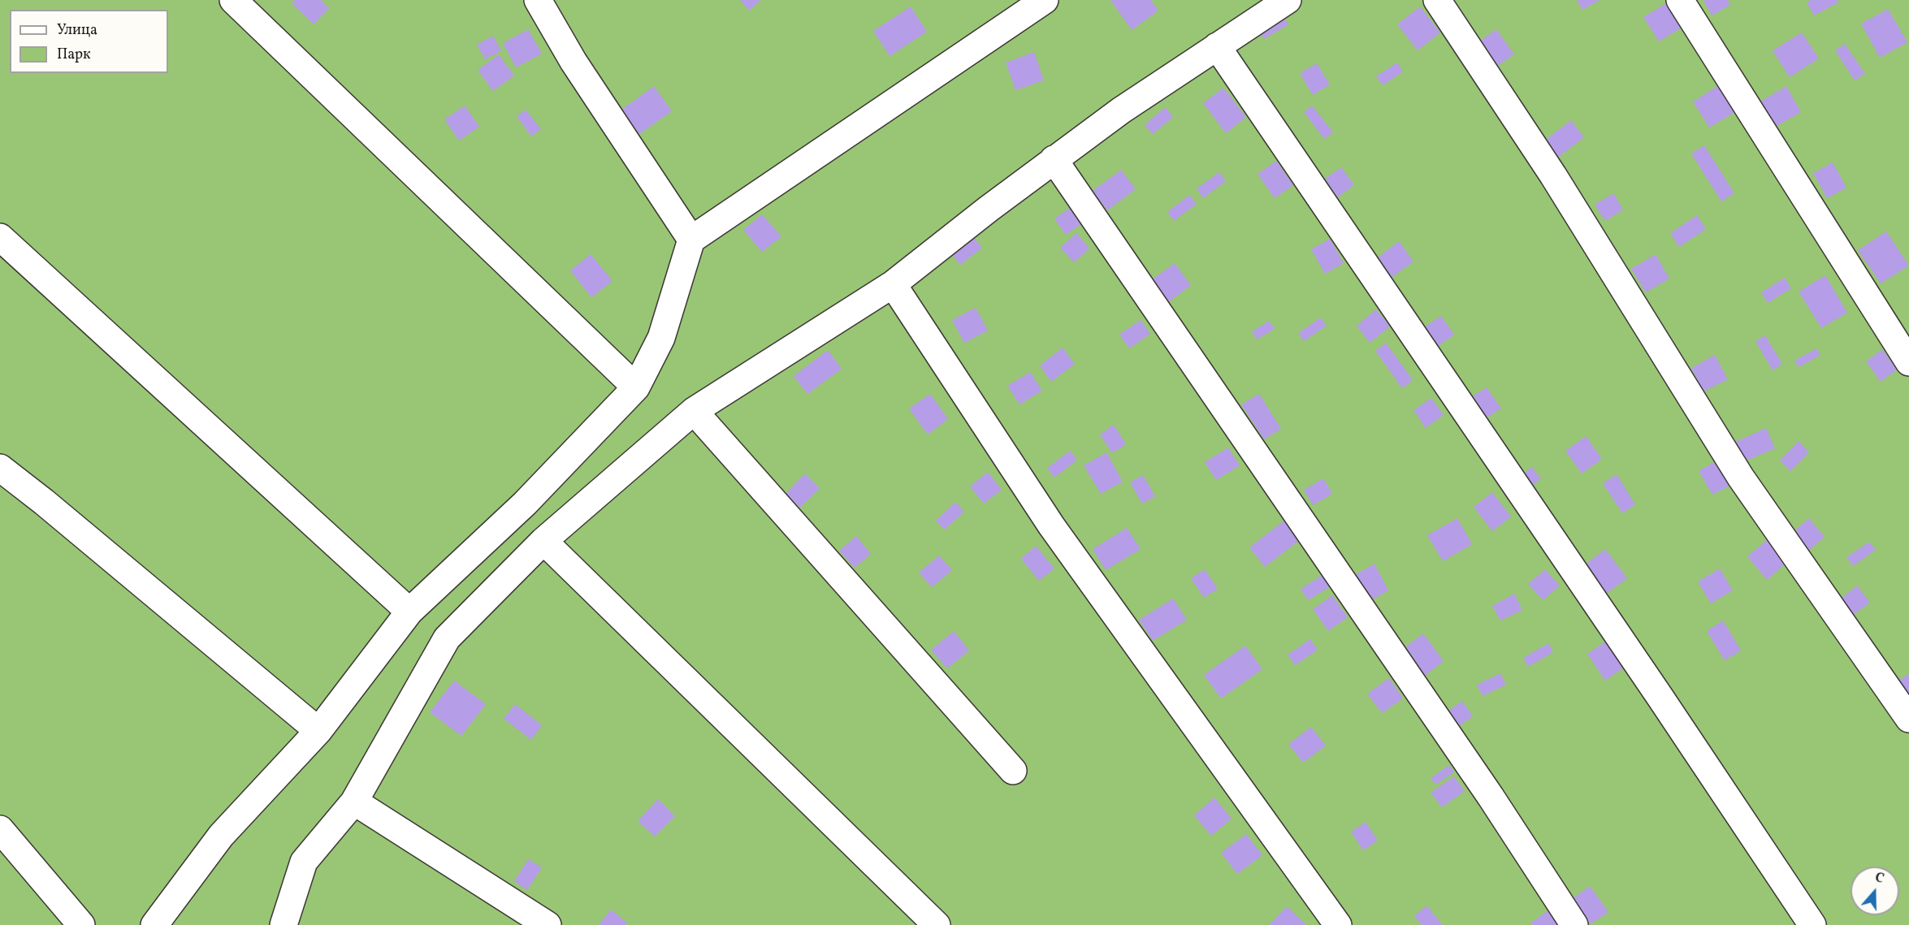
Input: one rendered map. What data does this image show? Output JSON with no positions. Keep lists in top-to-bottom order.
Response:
{
  "legend": ["Улица", "Парк"],
  "north": "top"
}
